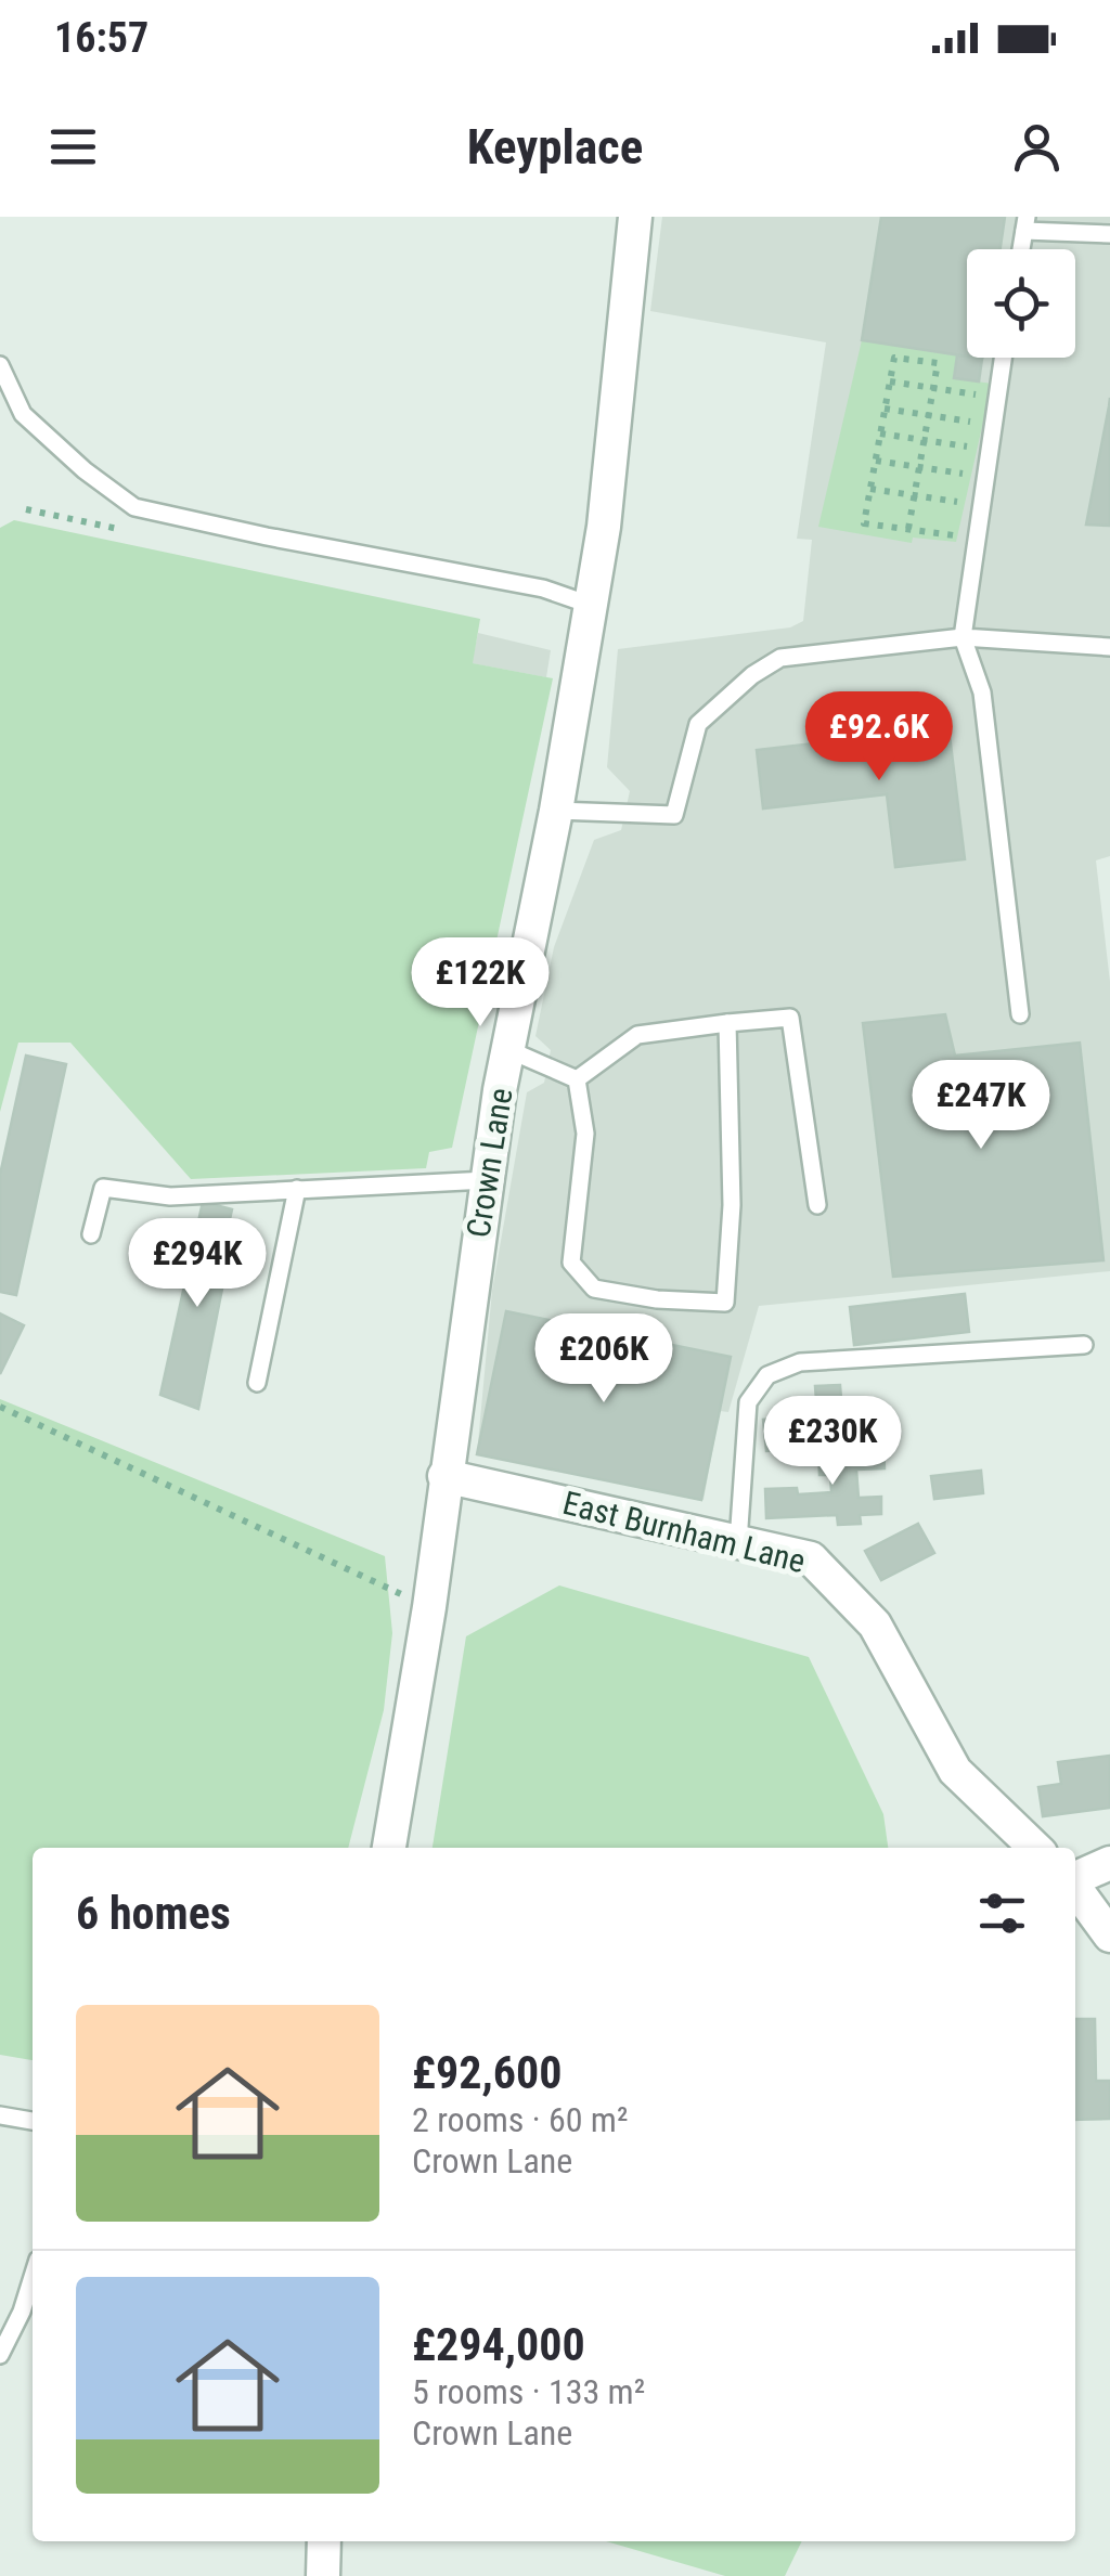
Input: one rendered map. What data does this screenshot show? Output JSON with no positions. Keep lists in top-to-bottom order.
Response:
{
  "streets": {
    "street": ["Crown Lane", "East Burnham Lane"]
  },
  "crossings": [
    ["Crown Lane", "East Burnham Lane"]
  ],
  "page": {
    "status": "16:57",
    "header": "Keyplace",
    "price": [
      "£92.6K",
      "£122K",
      "£247K",
      "£294K",
      "£206K",
      "£230K"
    ],
    "heading": "6 homes",
    "list": [
      {
        "name": "£92,600",
        "note": "2 rooms · 60 m² · Crown Lane"
      },
      {
        "name": "£294,000",
        "note": "5 rooms · 133 m² · Crown Lane"
      }
    ]
  }
}
